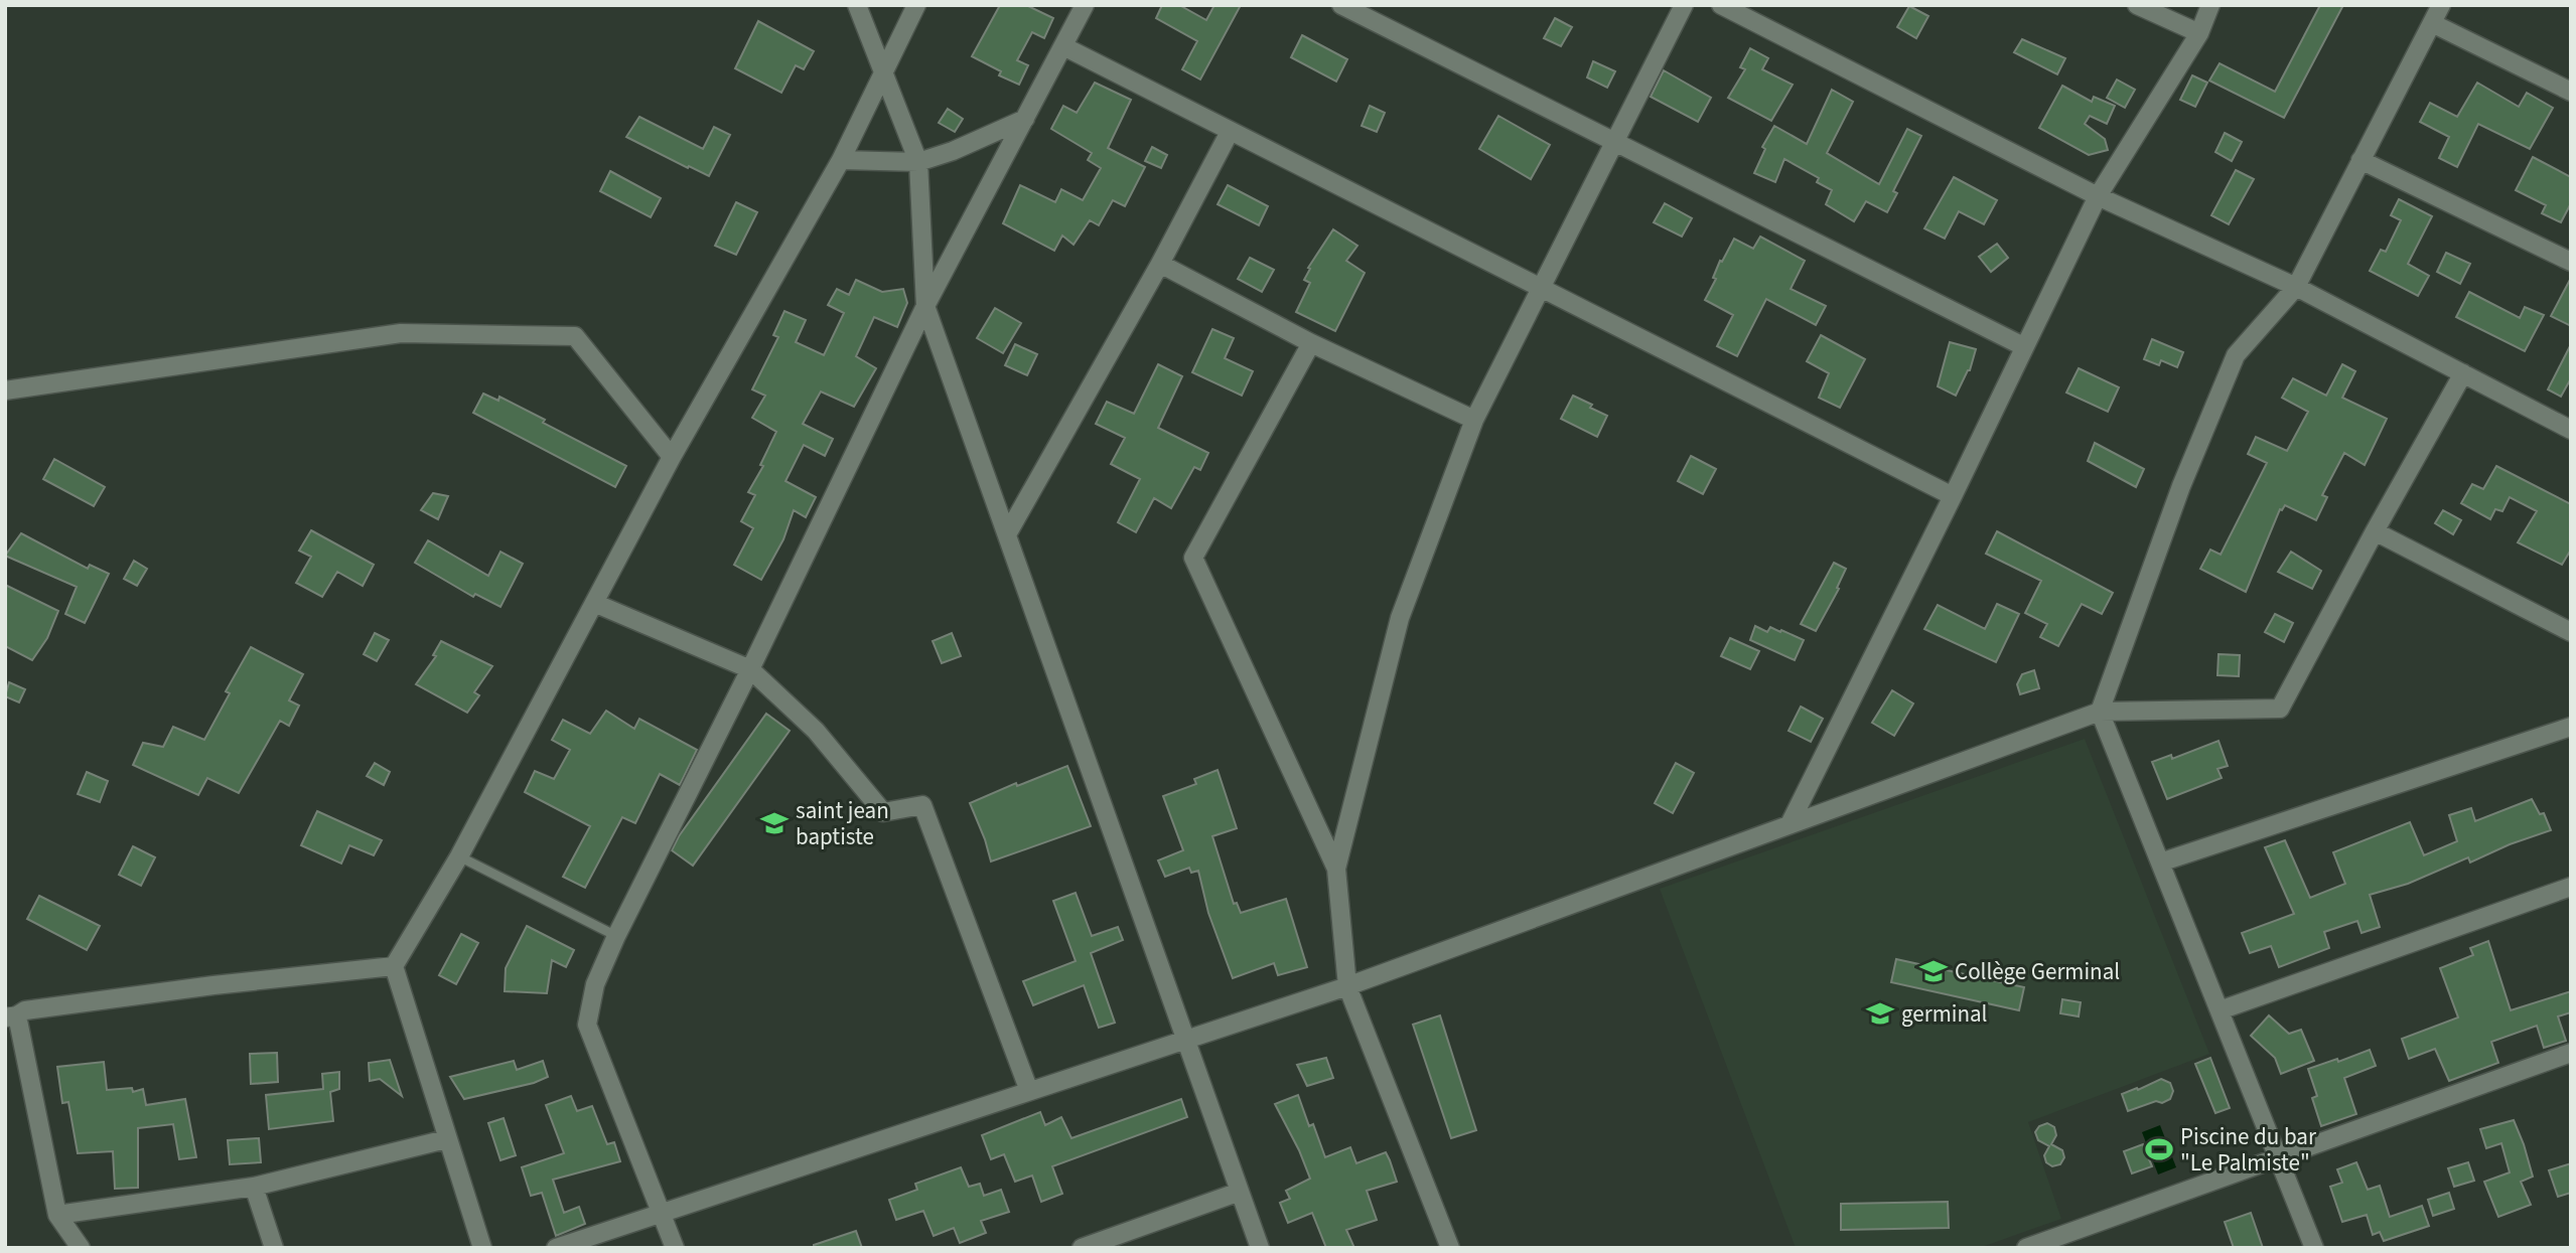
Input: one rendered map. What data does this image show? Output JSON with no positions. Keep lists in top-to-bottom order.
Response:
{
  "places": {
    "school or university": ["saint jean baptiste", "Collège Germinal", "germinal"],
    "sports": ["Piscine du bar \"Le Palmiste\""]
  }
}
